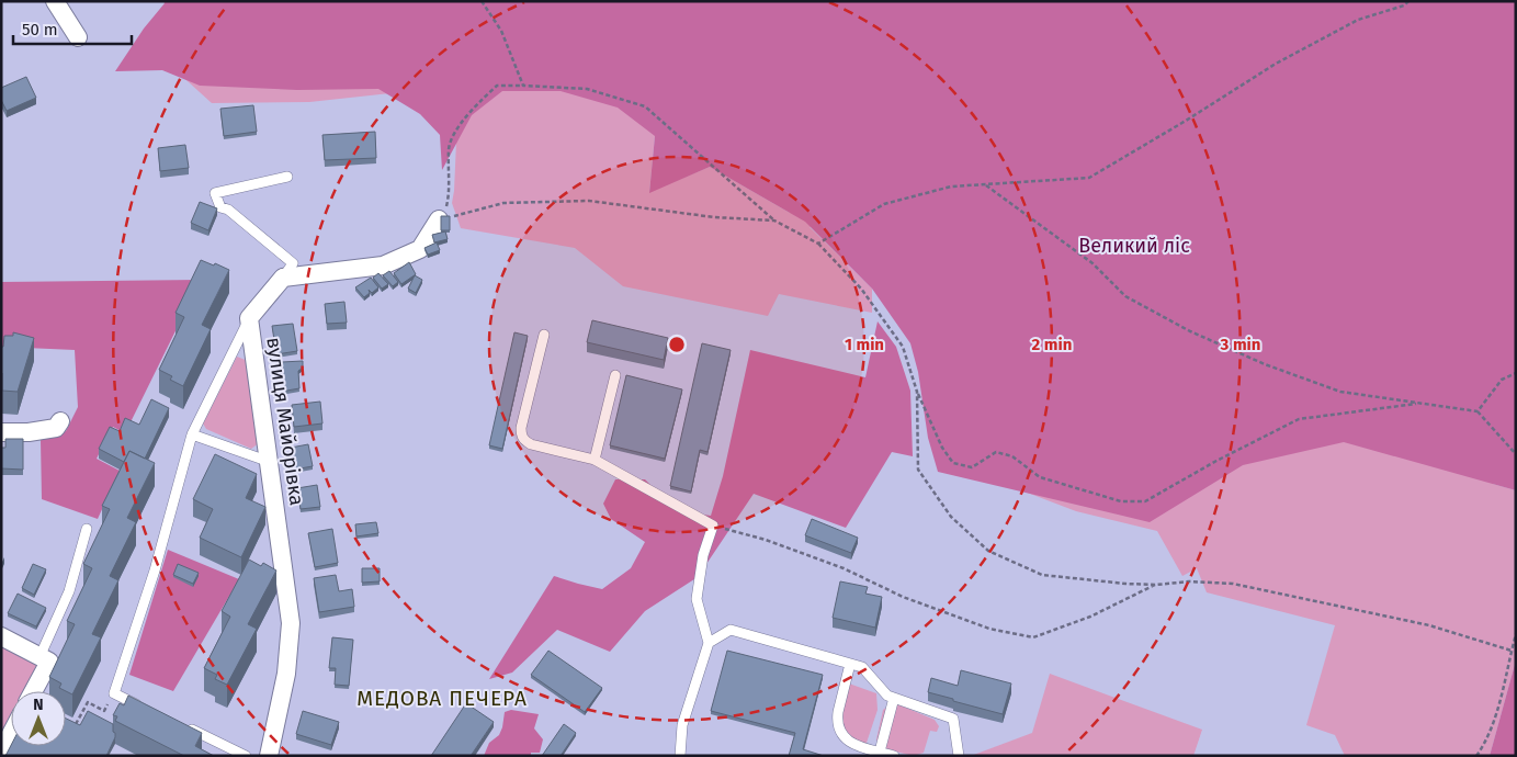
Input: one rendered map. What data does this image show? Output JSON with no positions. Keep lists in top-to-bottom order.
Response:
{
  "streets": {
    "street": ["вулиця Майорівка"]
  },
  "districts": ["МЕДОВА ПЕЧЕРА"],
  "parks": ["Великий ліс"],
  "scale_bar": "50 m",
  "north": "top",
  "rings": ["1 min", "2 min", "3 min"]
}
